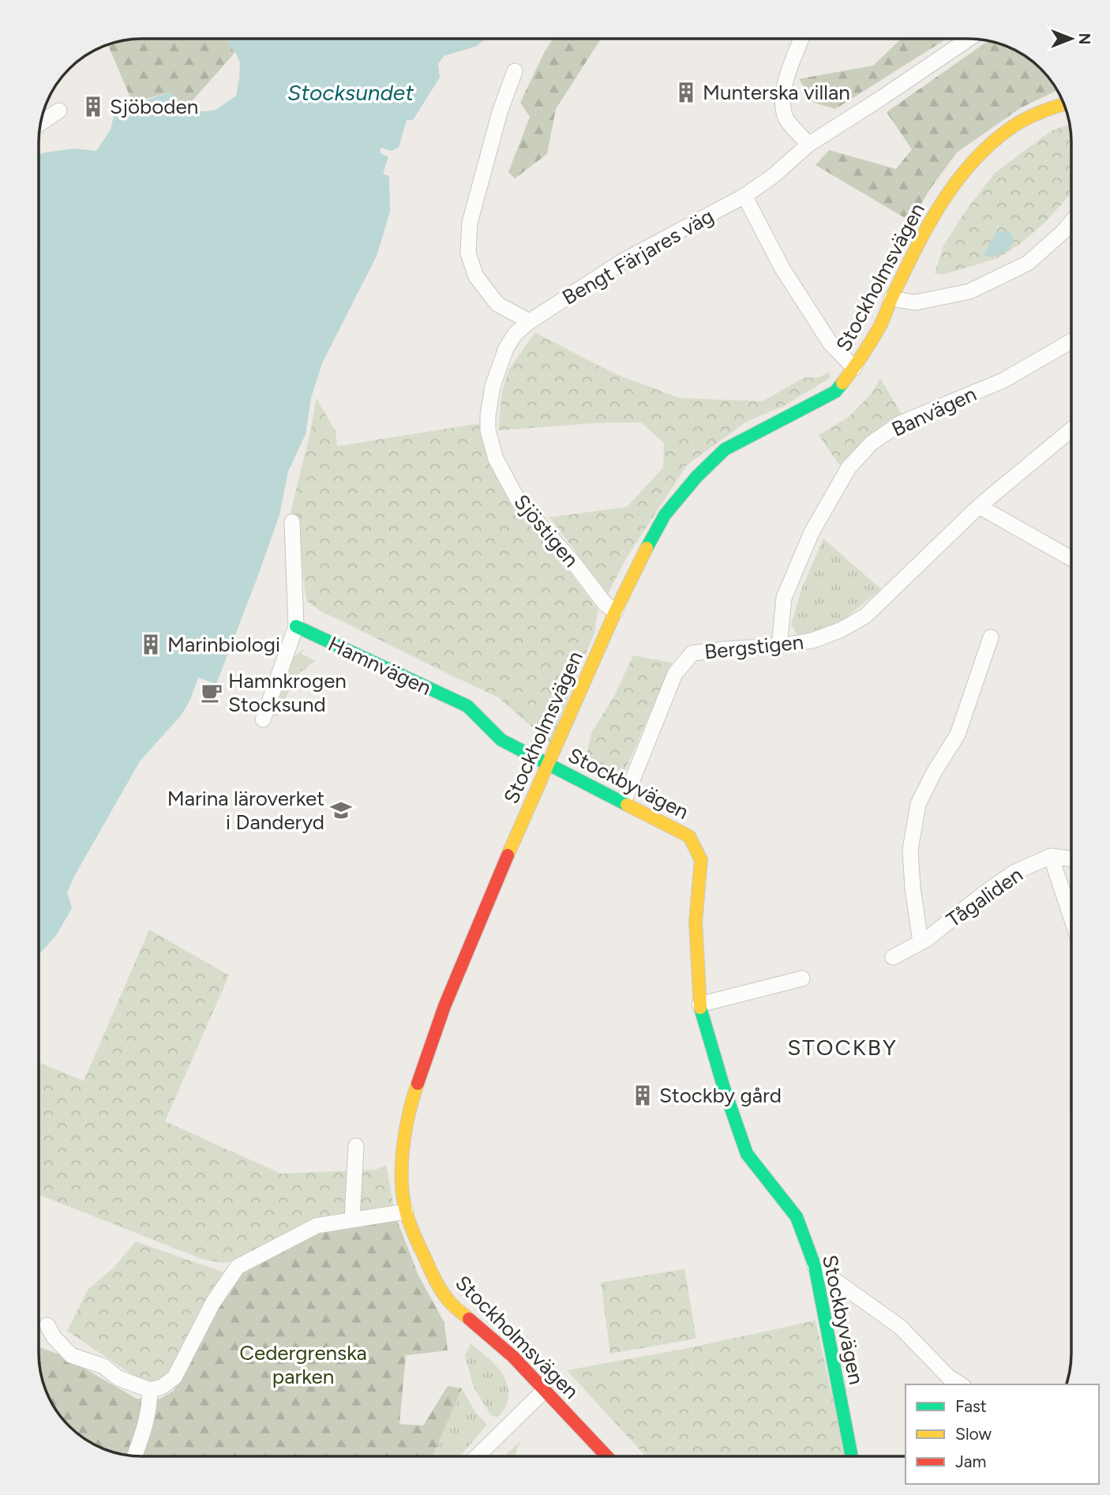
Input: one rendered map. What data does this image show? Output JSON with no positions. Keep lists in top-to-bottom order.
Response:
{
  "streets": {
    "street": [
      "Bengt Färjares väg",
      "Stockholmsvägen",
      "Banvägen",
      "Sjöstigen",
      "Bergstigen",
      "Hamnvägen",
      "Stockbyvägen",
      "Tågaliden"
    ]
  },
  "crossings": [
    ["Bengt Färjares väg", "Sjöstigen"],
    ["Stockholmsvägen", "Sjöstigen"],
    ["Stockholmsvägen", "Hamnvägen"],
    ["Stockholmsvägen", "Stockbyvägen"],
    ["Banvägen", "Bergstigen"],
    ["Bergstigen", "Stockbyvägen"],
    ["Hamnvägen", "Stockbyvägen"]
  ],
  "districts": ["STOCKBY"],
  "water": ["Stocksundet"],
  "parks": ["Cedergrenska parken"],
  "places": {
    "building": [
      "Munterska villan",
      "Sjöboden",
      "Marinbiologi",
      "Stockby gård"
    ],
    "cafe": ["Hamnkrogen Stocksund"],
    "school or university": ["Marina läroverket i Danderyd"]
  },
  "legend": ["Fast", "Slow", "Jam"],
  "north": "right"
}
